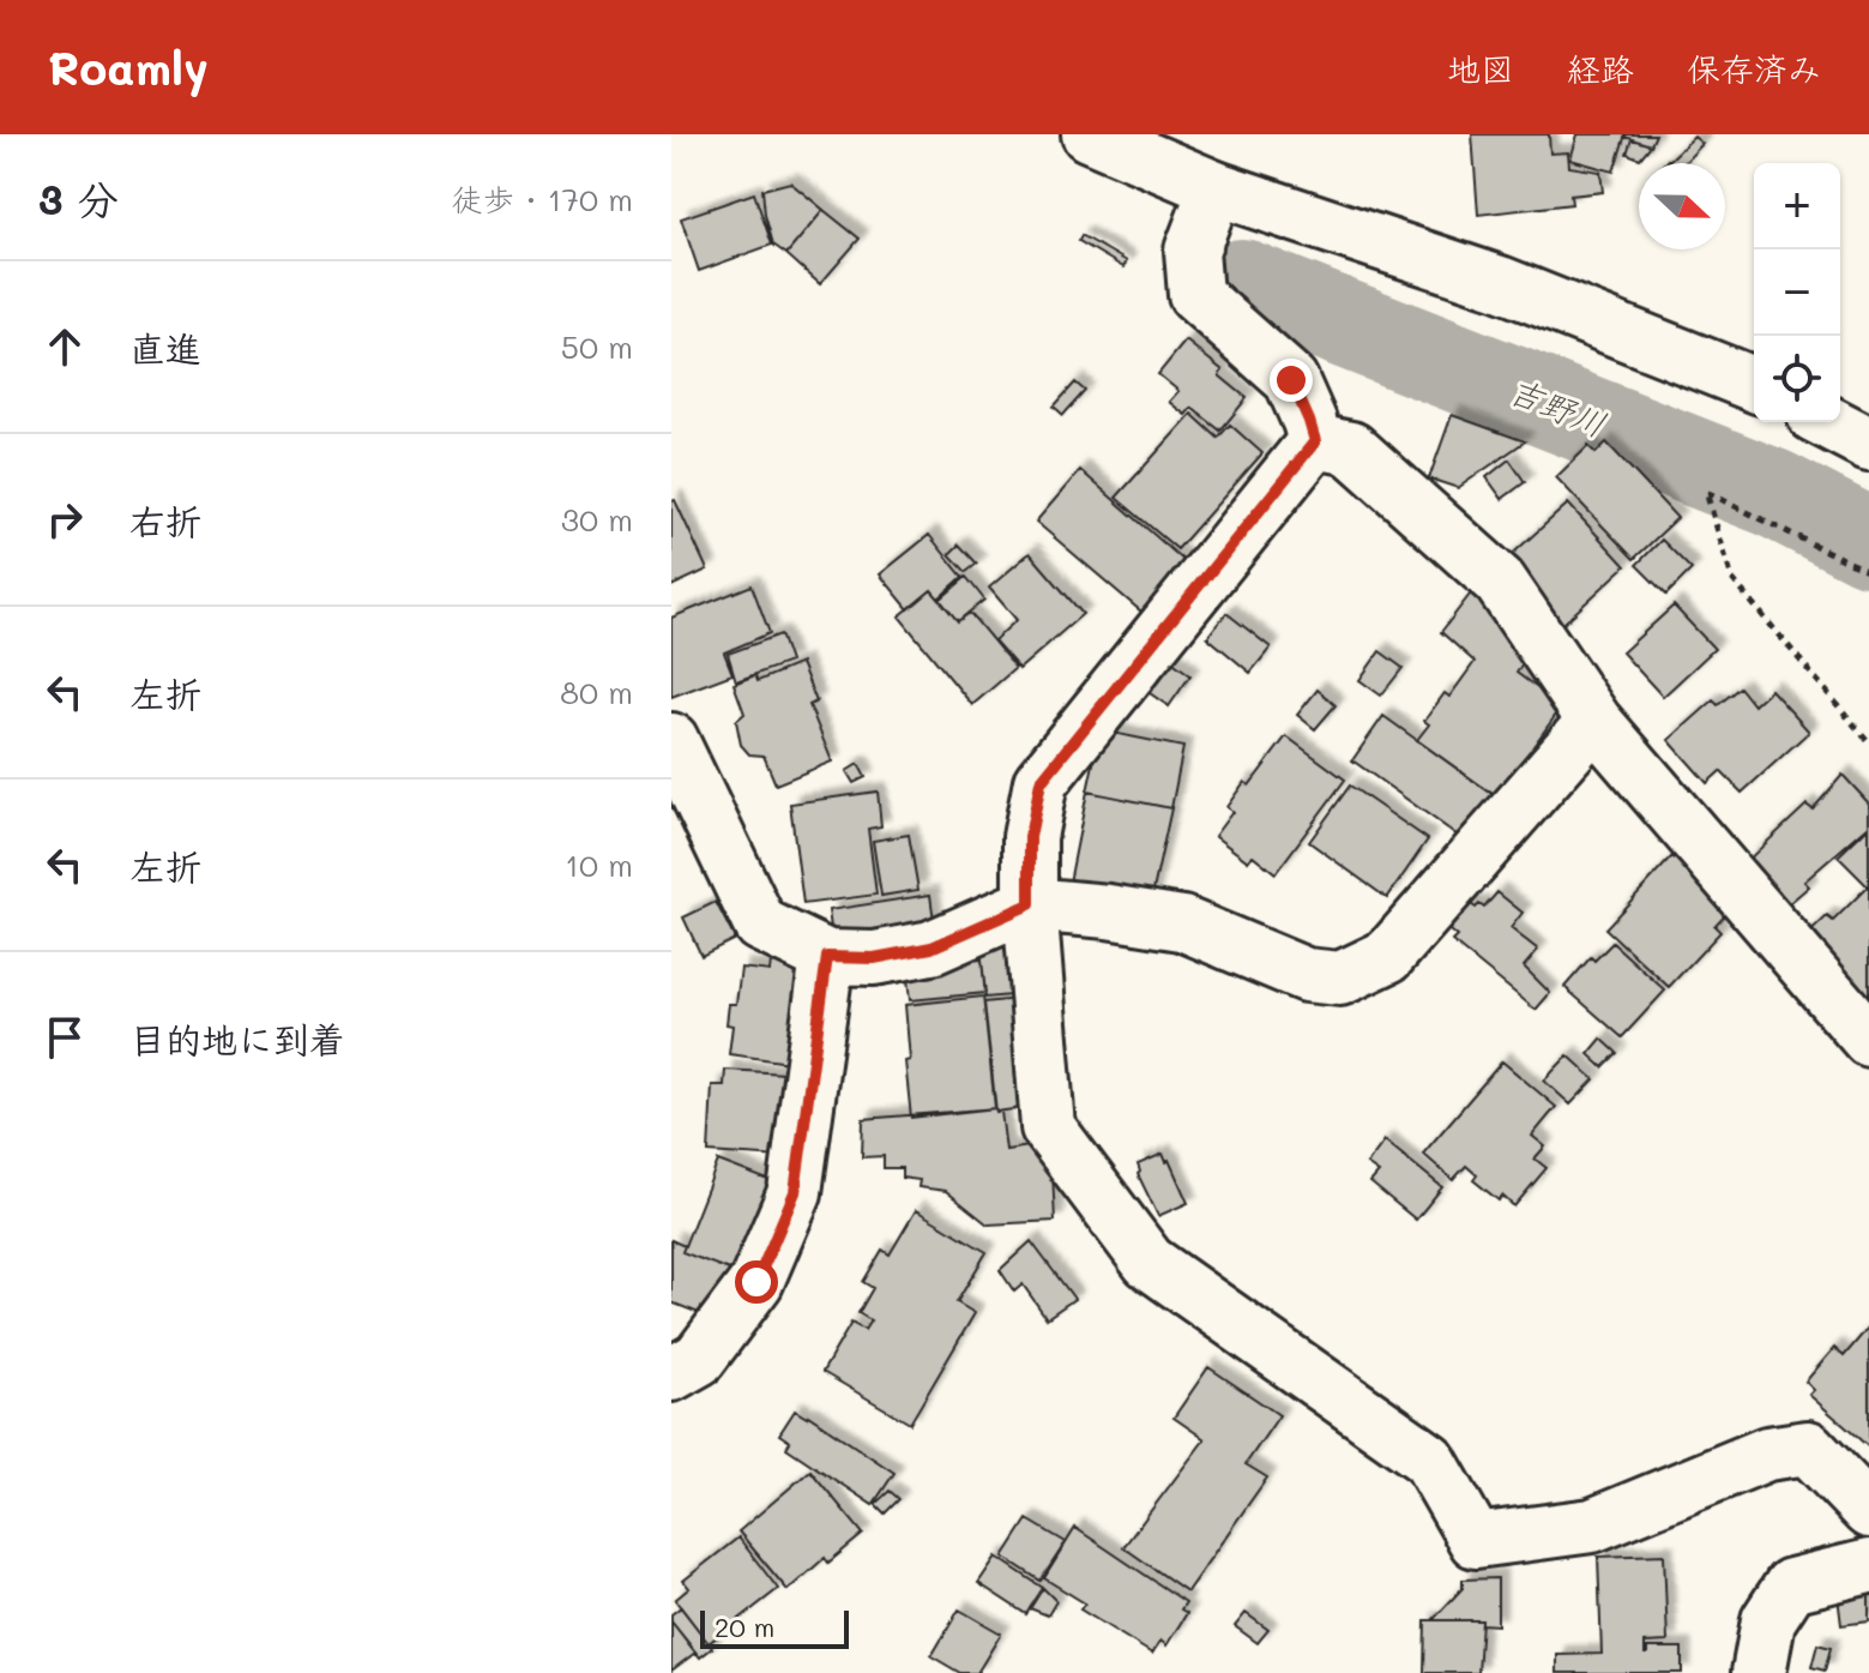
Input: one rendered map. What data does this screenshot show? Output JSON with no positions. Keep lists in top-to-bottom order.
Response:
{
  "water": ["吉野川"],
  "scale_bar": "20 m",
  "north": "right",
  "page": {
    "header": "Roamly",
    "nav": ["地図", "経路", "保存済み"],
    "heading": ["3 分", "徒歩 · 170 m"],
    "map_buttons": ["+", "−"],
    "list": [
      ["直進", "50 m"],
      ["右折", "30 m"],
      ["左折", "80 m"],
      ["左折", "10 m"],
      "目的地に到着"
    ],
    "scale": "20 m"
  }
}
